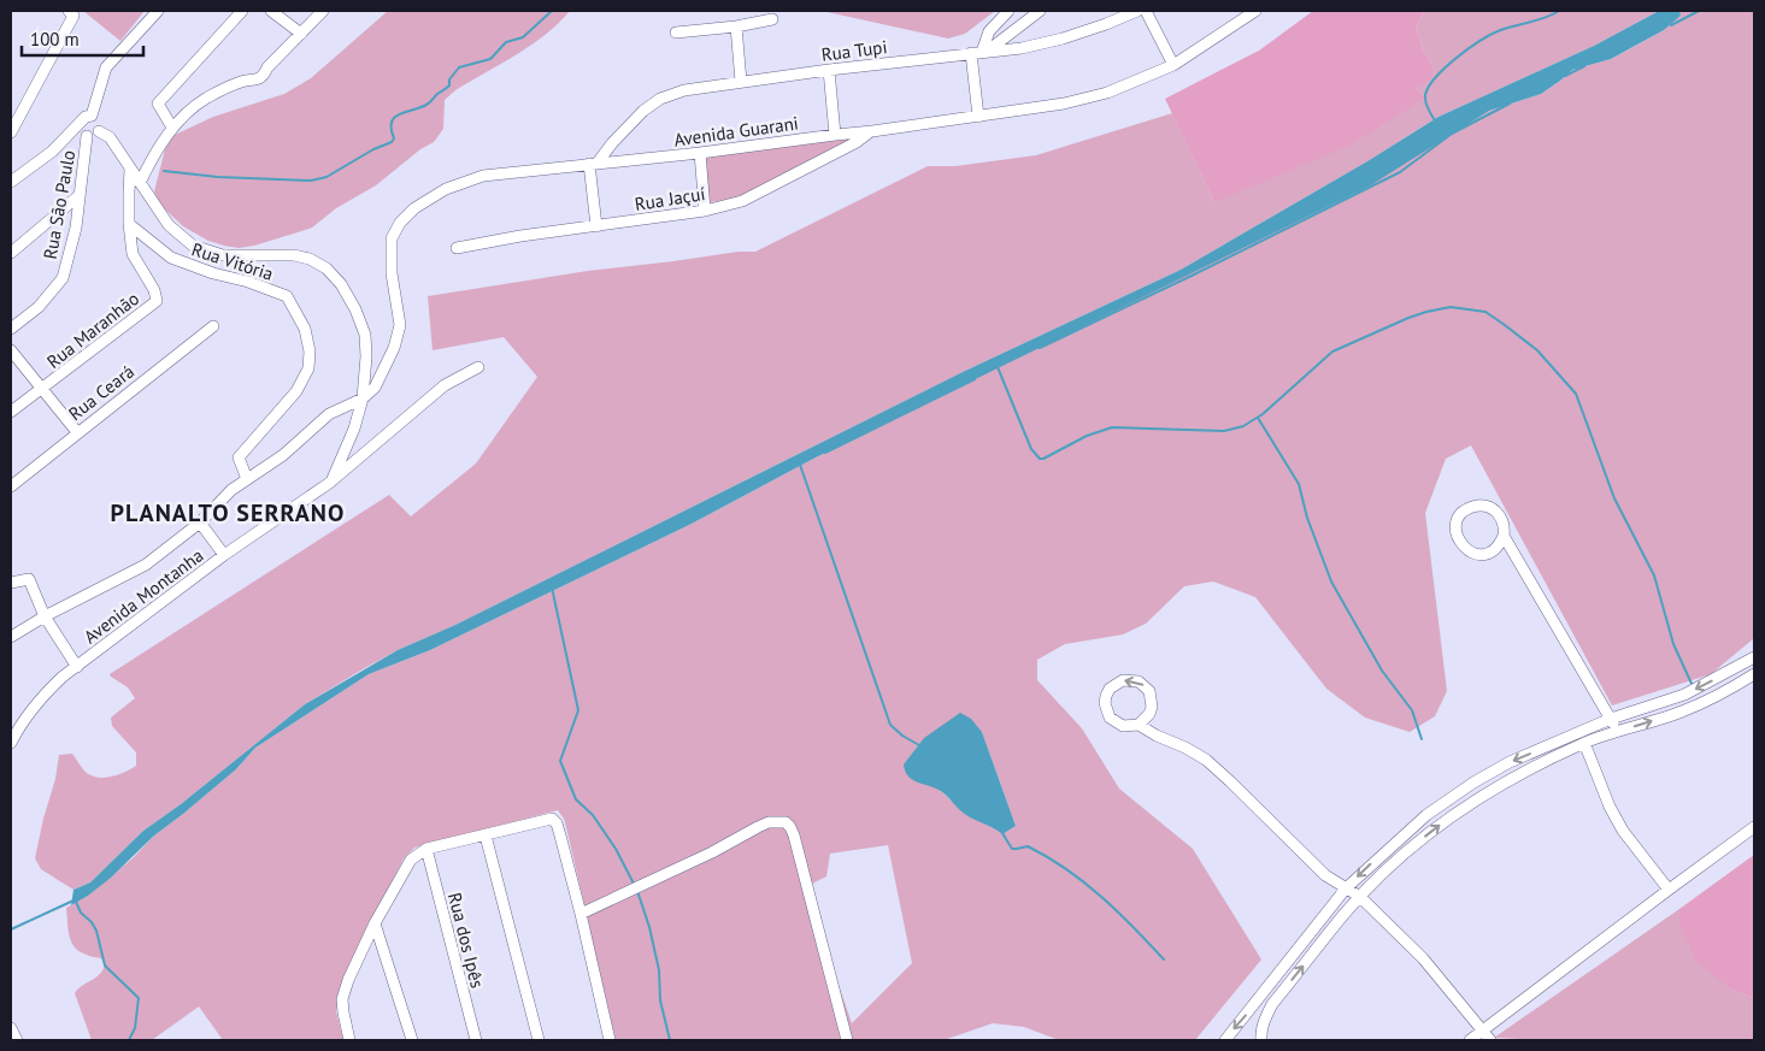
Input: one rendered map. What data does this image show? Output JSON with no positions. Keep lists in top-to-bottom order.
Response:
{
  "streets": {
    "street": [
      "Rua Tupi",
      "Avenida Guarani",
      "Rua Jaçuí",
      "Rua São Paulo",
      "Rua Vitória",
      "Rua Maranhão",
      "Rua Ceará",
      "Avenida Montanha",
      "Rua dos Ipês"
    ]
  },
  "crossings": [
    ["Rua Tupi", "Avenida Guarani"],
    ["Avenida Guarani", "Rua Jaçuí"],
    ["Rua Vitória", "Rua Maranhão"]
  ],
  "districts": ["PLANALTO SERRANO"],
  "scale_bar": "100 m"
}
